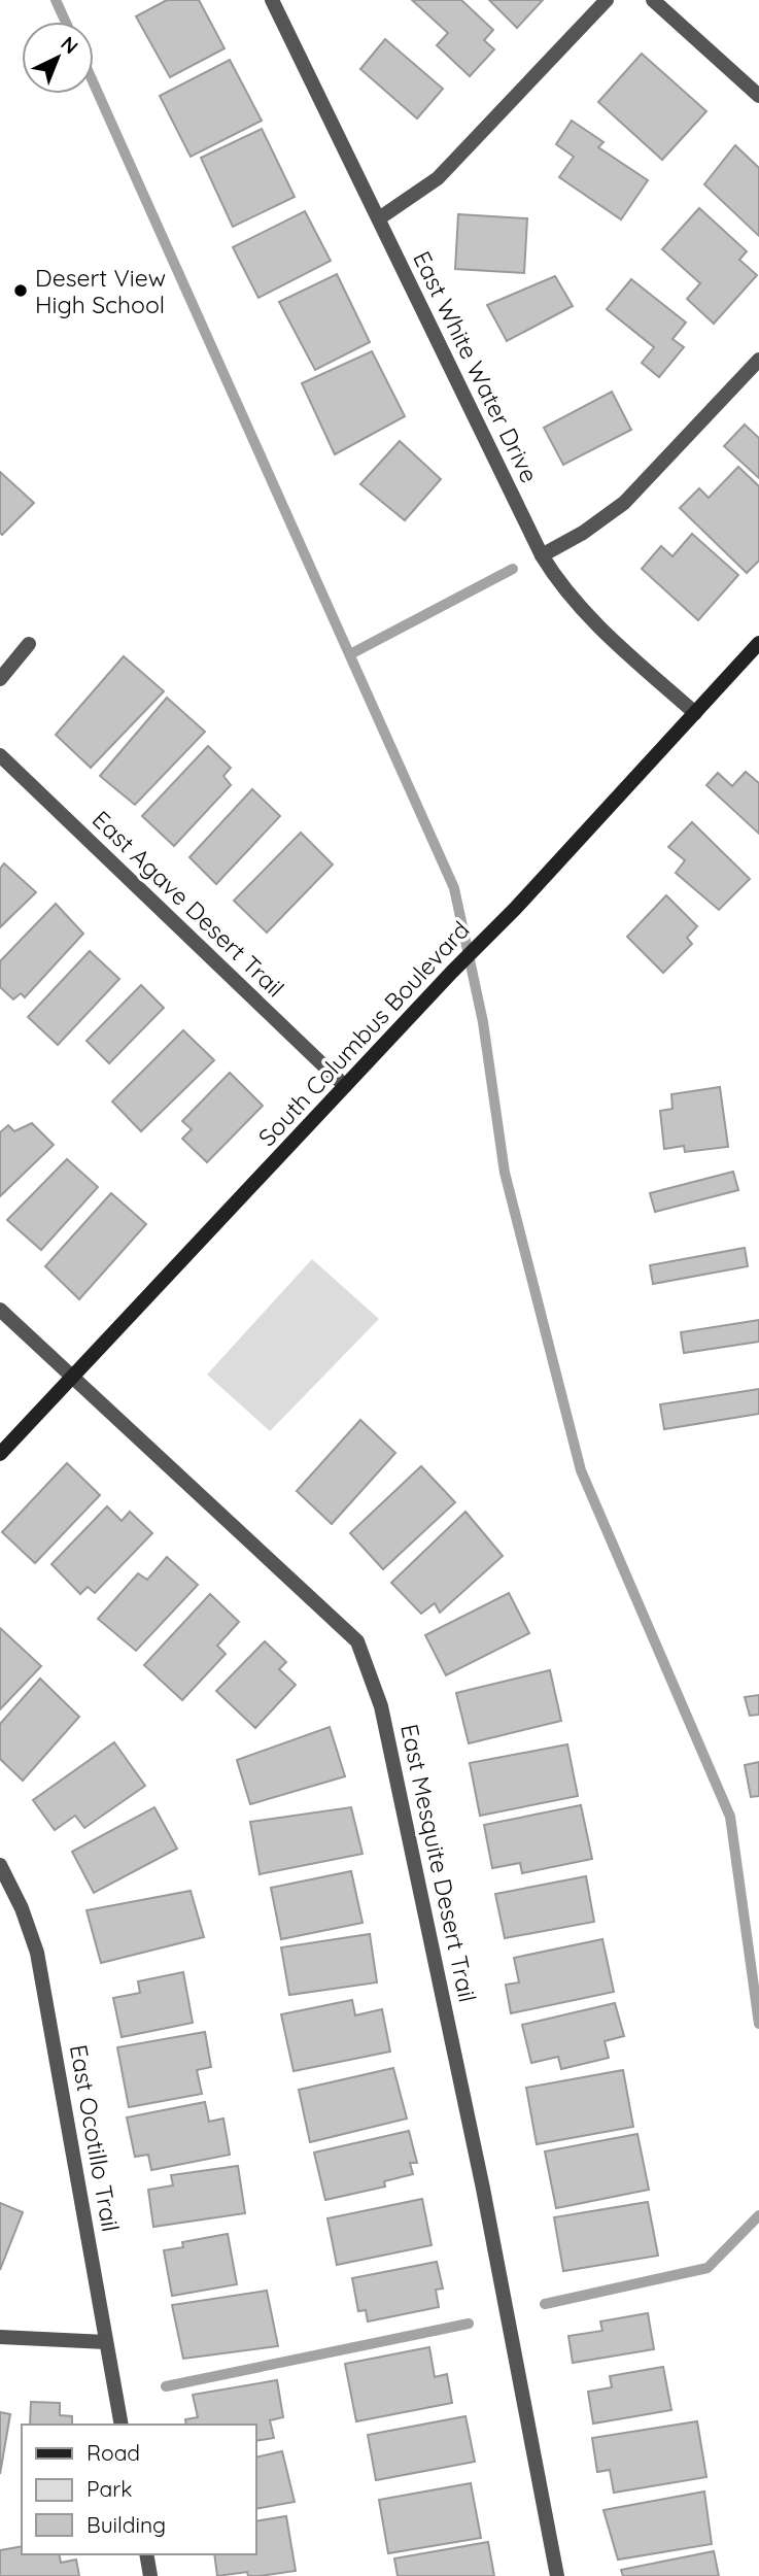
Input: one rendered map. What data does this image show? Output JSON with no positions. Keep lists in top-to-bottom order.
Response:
{
  "streets": {
    "street": [
      "East White Water Drive",
      "East Agave Desert Trail",
      "South Columbus Boulevard",
      "East Mesquite Desert Trail",
      "East Ocotillo Trail"
    ]
  },
  "crossings": [
    ["East White Water Drive", "South Columbus Boulevard"],
    ["East Agave Desert Trail", "South Columbus Boulevard"],
    ["South Columbus Boulevard", "East Mesquite Desert Trail"]
  ],
  "places": ["Desert View High School"],
  "legend": ["Road", "Park", "Building"],
  "north": "top right"
}
